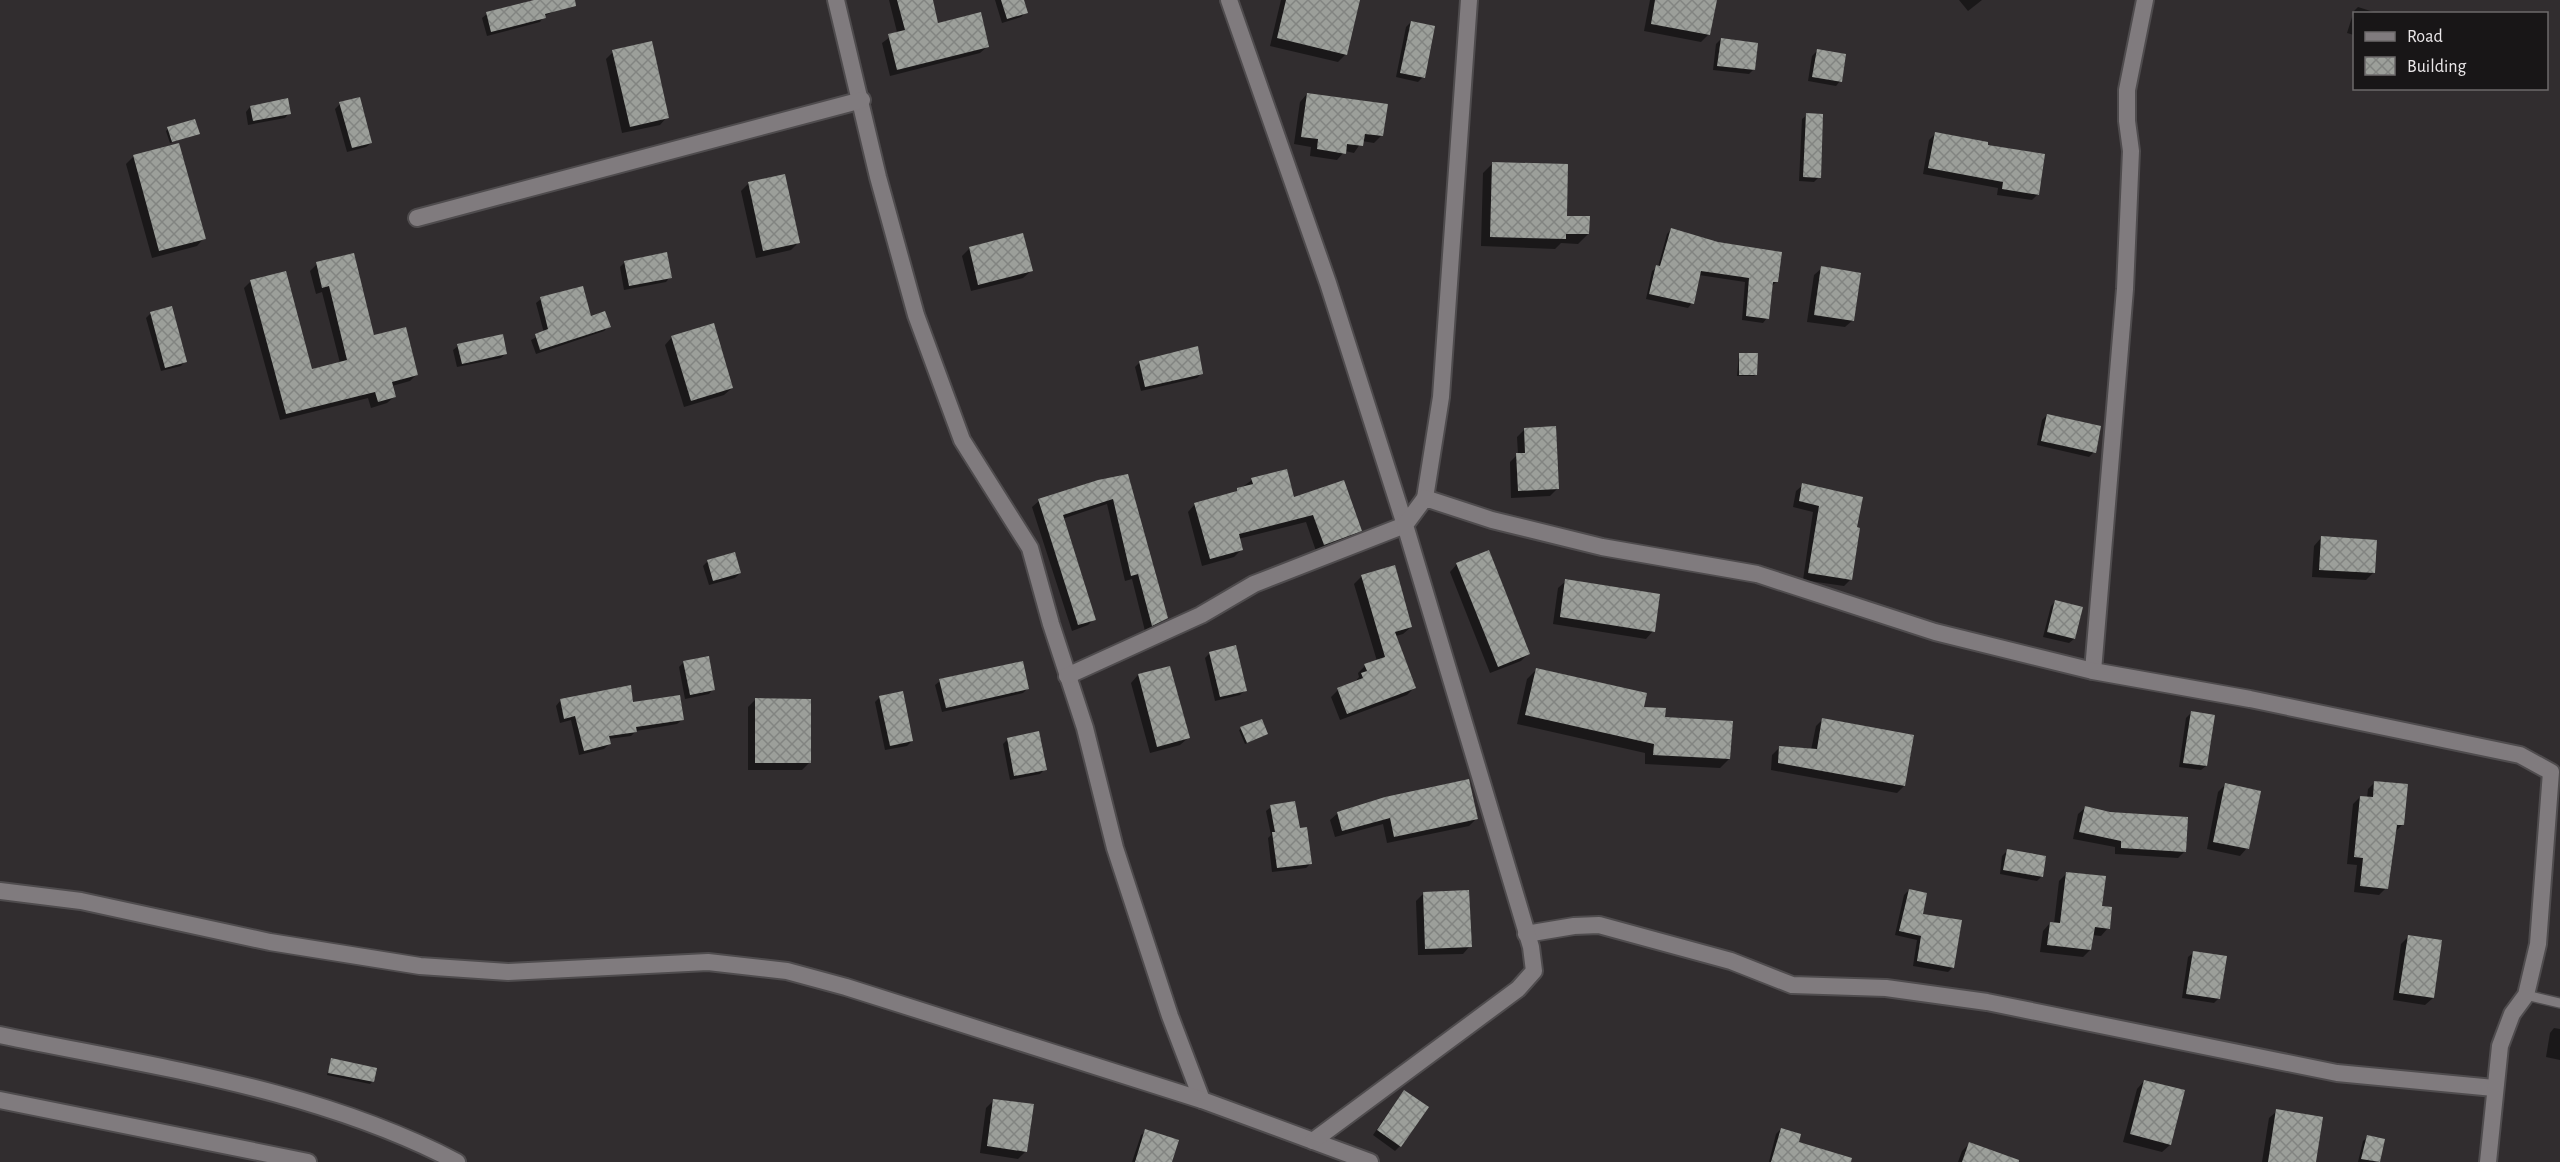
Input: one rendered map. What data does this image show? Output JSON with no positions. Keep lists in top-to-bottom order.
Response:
{
  "legend": ["Road", "Building"]
}
